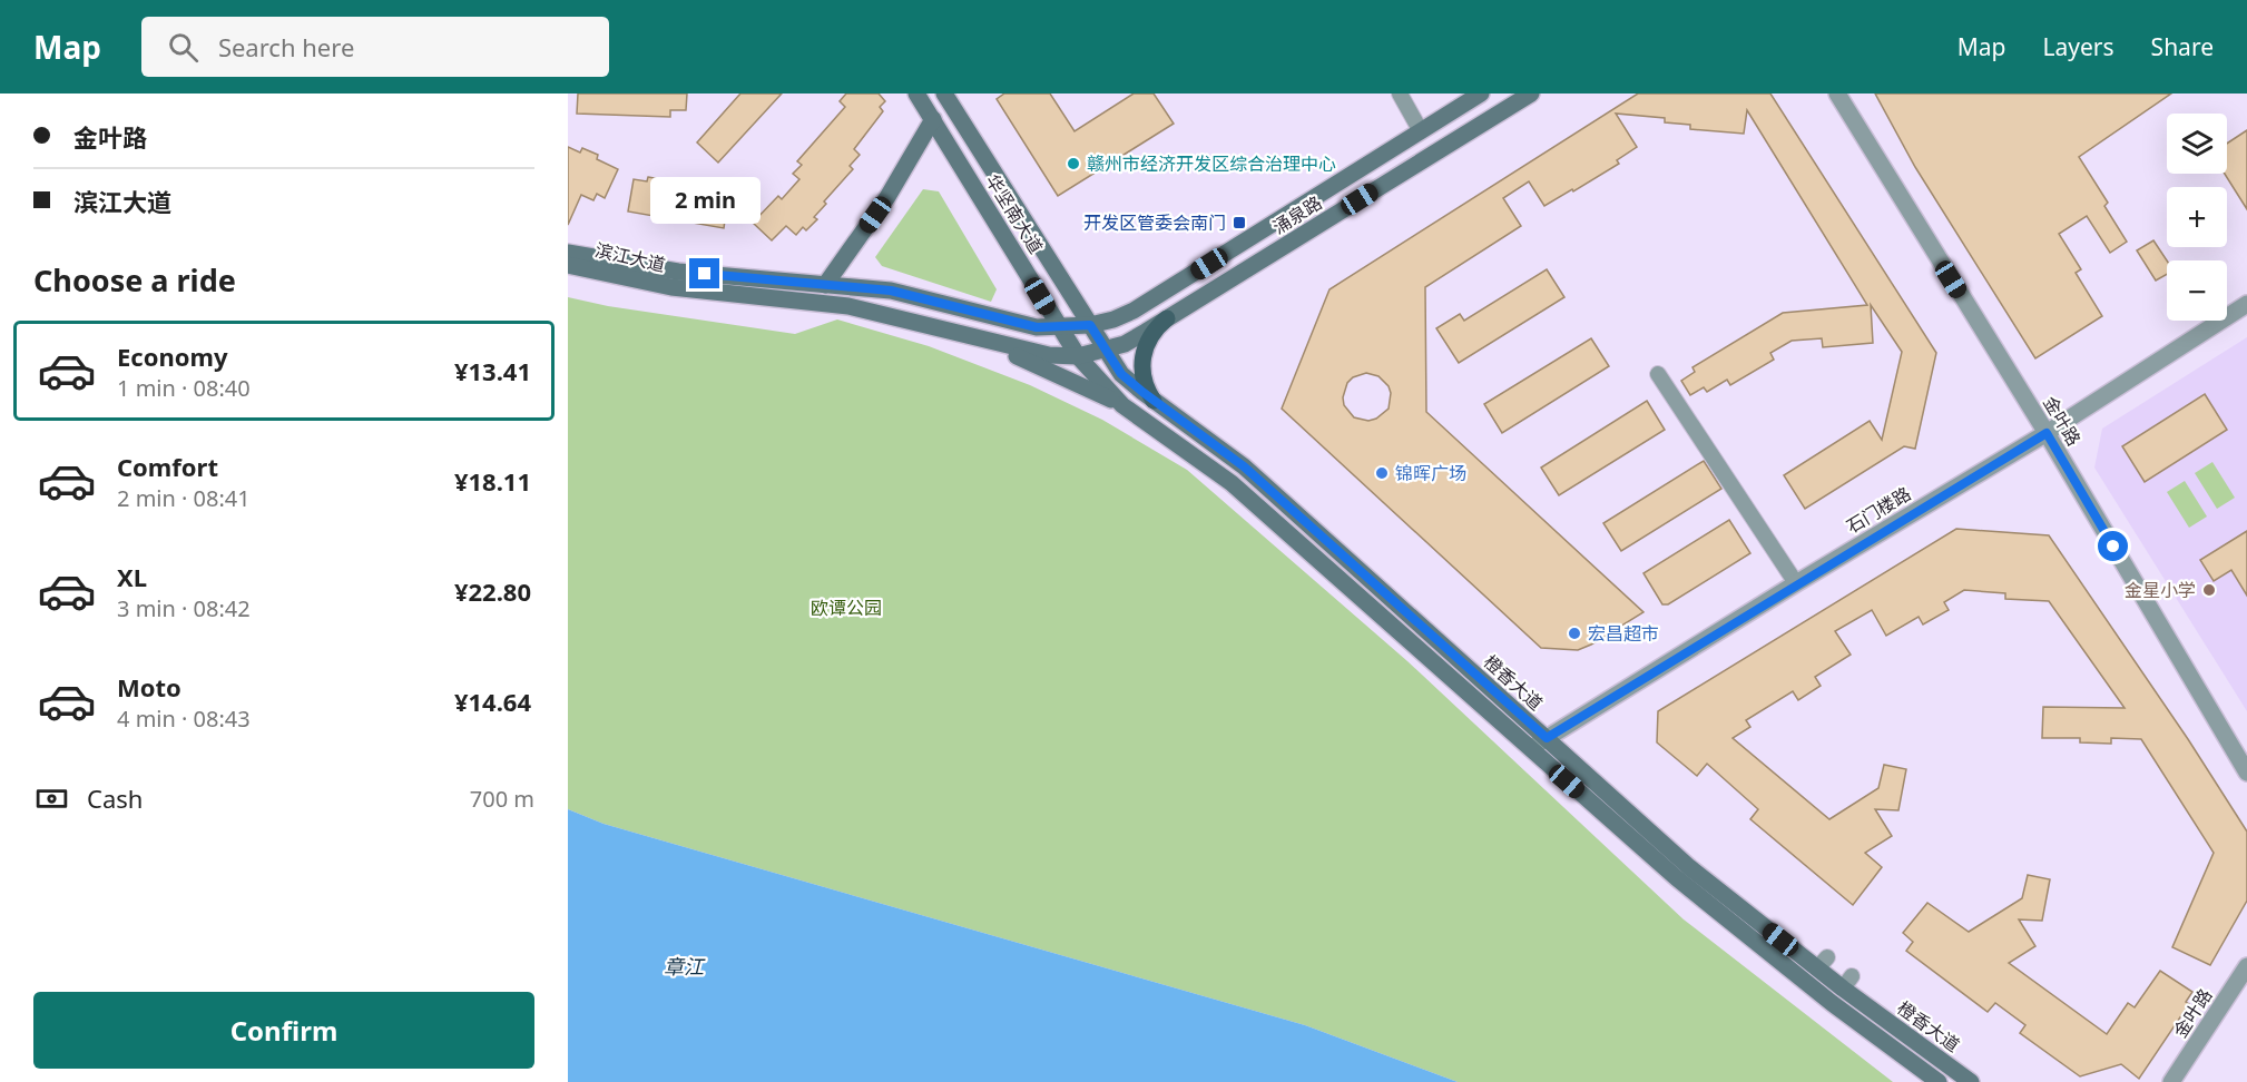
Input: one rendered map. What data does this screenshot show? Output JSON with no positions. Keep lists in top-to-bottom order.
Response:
{
  "streets": {
    "main road": [
      "华坚南大道",
      "涌泉路",
      "滨江大道",
      "橙香大道"
    ],
    "street": ["金叶路", "石门楼路"]
  },
  "crossings": [
    ["华坚南大道", "涌泉路"],
    ["华坚南大道", "滨江大道"],
    ["华坚南大道", "橙香大道"],
    ["涌泉路", "滨江大道"],
    ["涌泉路", "橙香大道"],
    ["滨江大道", "橙香大道"],
    ["金叶路", "石门楼路"],
    ["石门楼路", "橙香大道"]
  ],
  "water": ["章江"],
  "parks": ["欧谭公园"],
  "places": {
    "other": [
      "赣州市经济开发区综合治理中心",
      "锦晖广场",
      "金星小学",
      "宏昌超市"
    ],
    "transit": ["开发区管委会南门"]
  },
  "page": {
    "header": "Map",
    "search": "Search here",
    "nav": ["Map", "Layers", "Share"],
    "banner": ["金叶路", "滨江大道"],
    "map_buttons": ["+", "−"],
    "bubble": "2 min",
    "heading": "Choose a ride",
    "list": [
      {
        "name": "Economy",
        "note": "1 min · 08:40",
        "value": "¥13.41"
      },
      {
        "name": "Comfort",
        "note": "2 min · 08:41",
        "value": "¥18.11"
      },
      {
        "name": "XL",
        "note": "3 min · 08:42",
        "value": "¥22.80"
      },
      {
        "name": "Moto",
        "note": "4 min · 08:43",
        "value": "¥14.64"
      }
    ],
    "pay": ["Cash", "700 m"],
    "buttons": "Confirm"
  }
}
